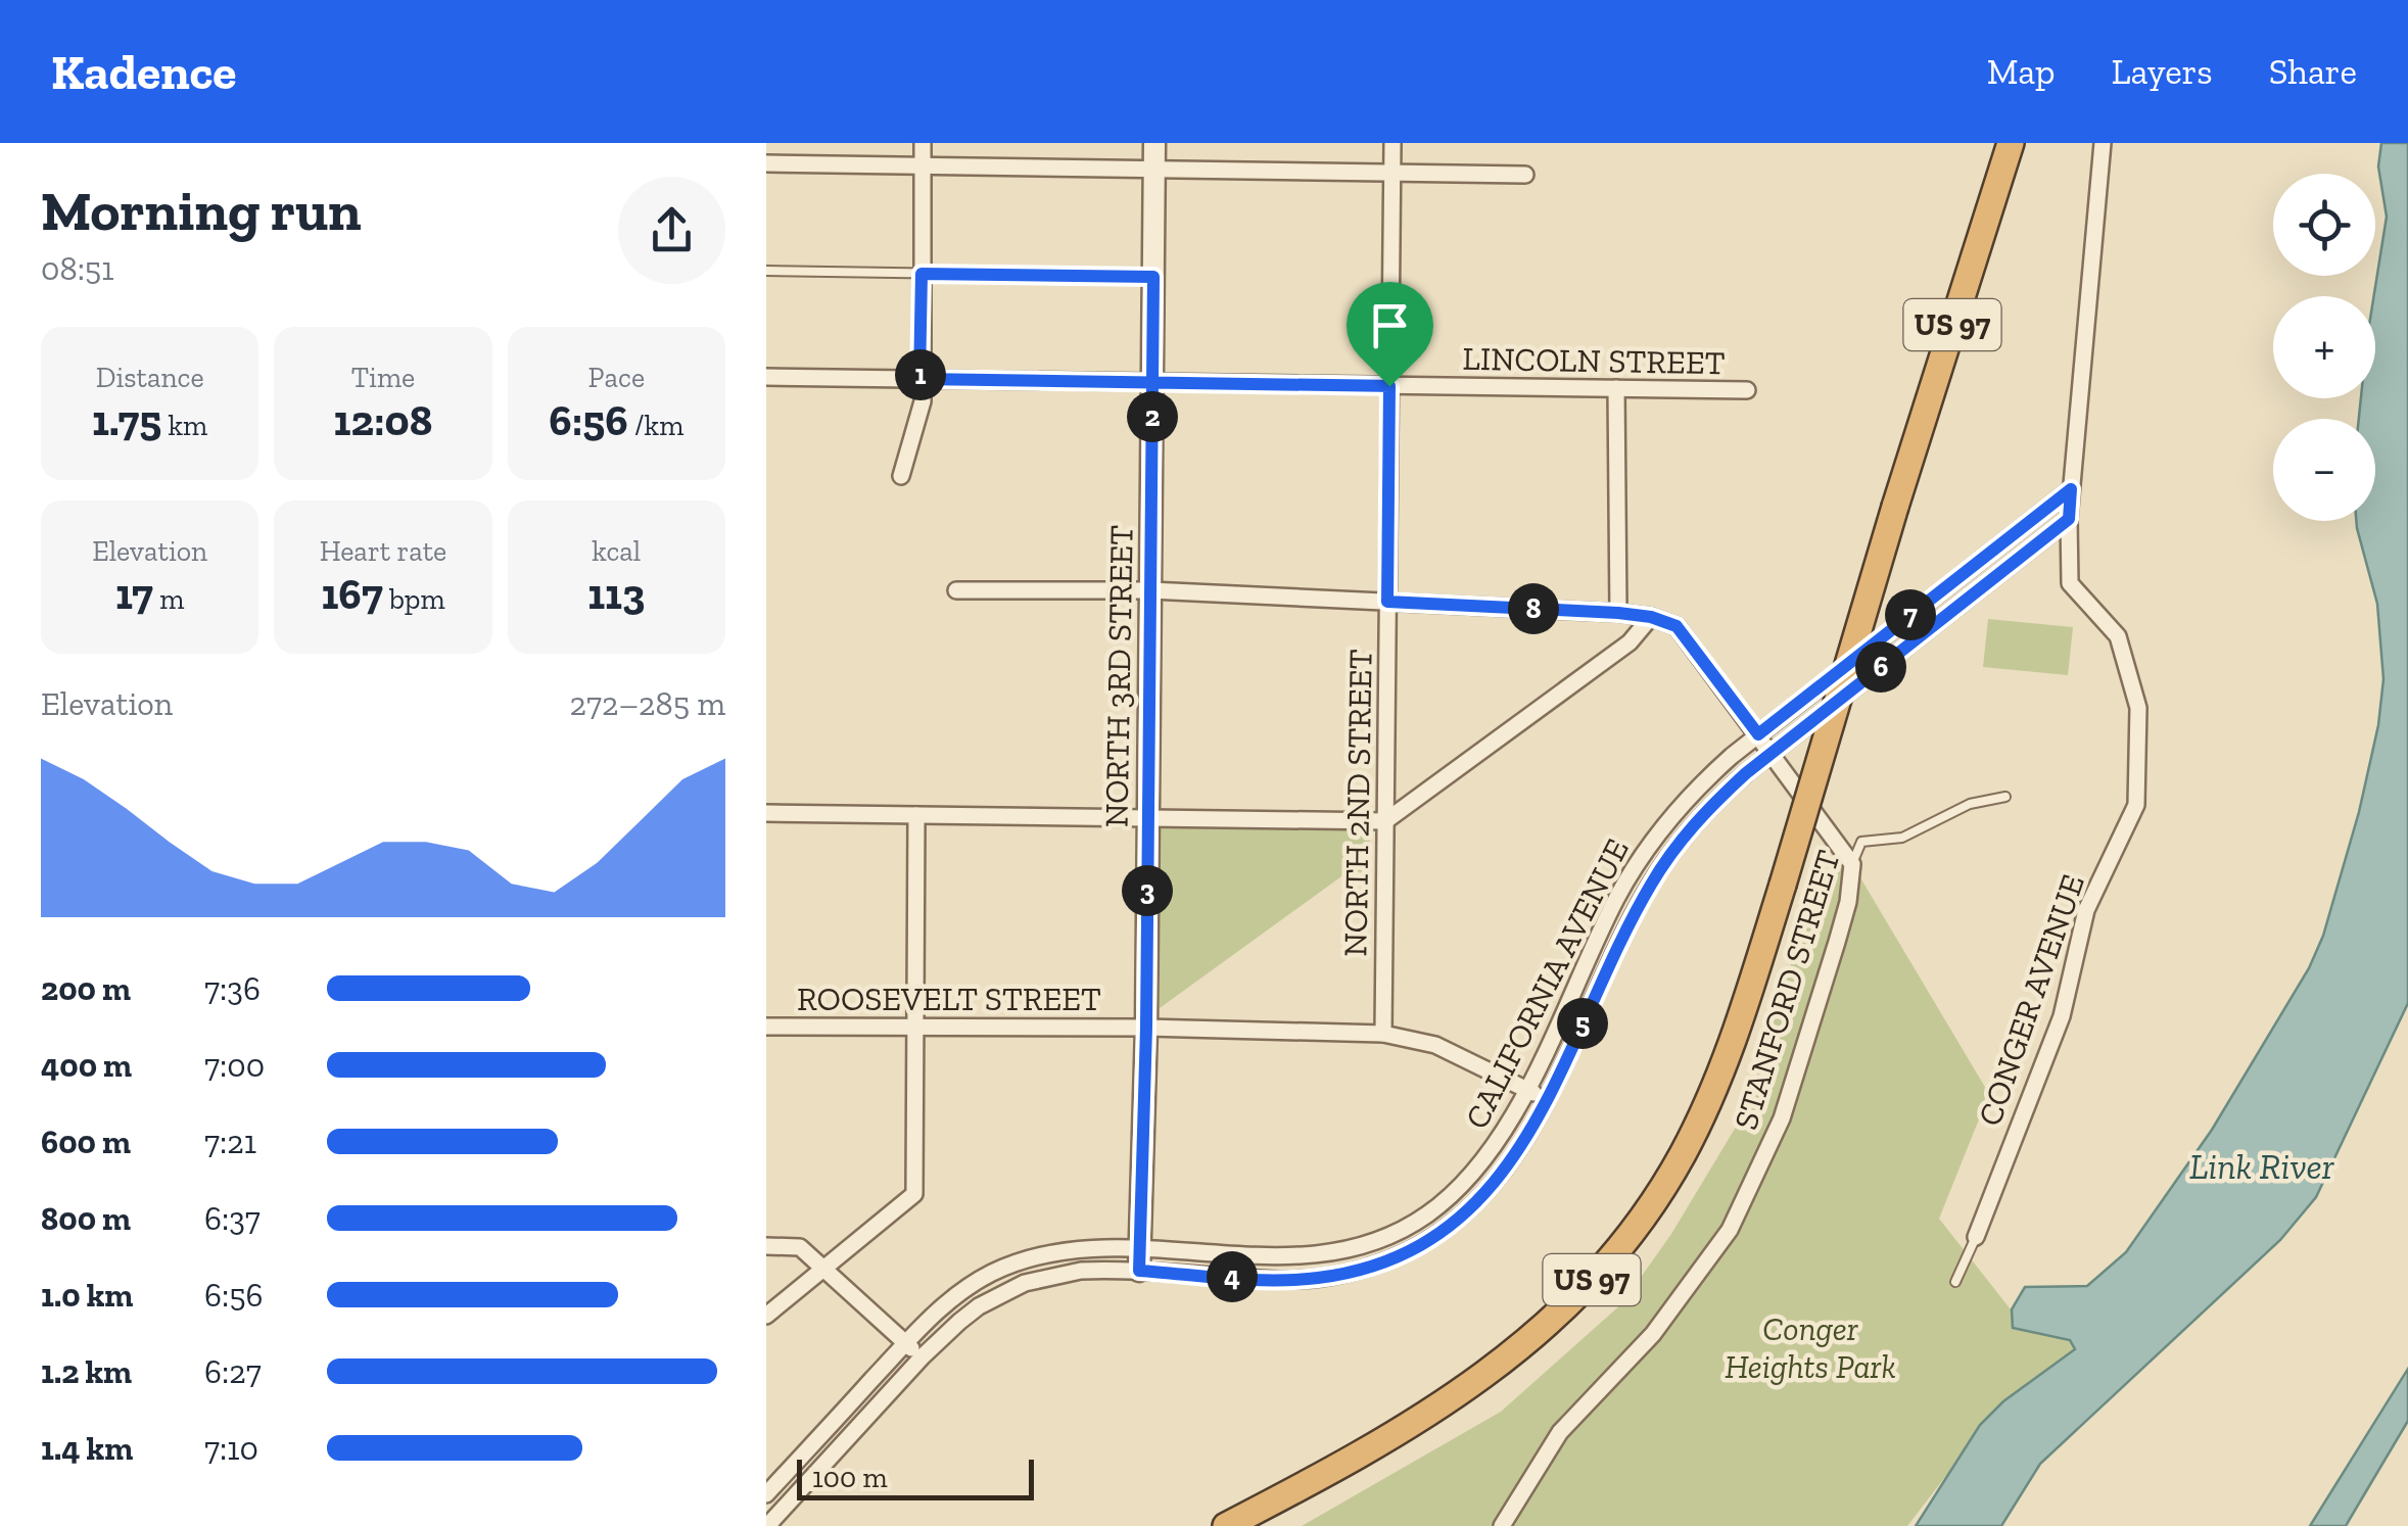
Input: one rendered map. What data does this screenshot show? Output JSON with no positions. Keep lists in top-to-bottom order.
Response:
{
  "streets": {
    "highway": ["US 97"],
    "street": [
      "LINCOLN STREET",
      "NORTH 3RD STREET",
      "NORTH 2ND STREET",
      "CALIFORNIA AVENUE",
      "STANFORD STREET",
      "ROOSEVELT STREET",
      "CONGER AVENUE"
    ]
  },
  "crossings": [
    ["LINCOLN STREET", "NORTH 3RD STREET"],
    ["LINCOLN STREET", "NORTH 2ND STREET"],
    ["NORTH 3RD STREET", "CALIFORNIA AVENUE"],
    ["NORTH 3RD STREET", "ROOSEVELT STREET"],
    ["NORTH 2ND STREET", "ROOSEVELT STREET"],
    ["CALIFORNIA AVENUE", "ROOSEVELT STREET"],
    ["CALIFORNIA AVENUE", "CONGER AVENUE"]
  ],
  "water": ["Link River"],
  "parks": ["Conger Heights Park"],
  "scale_bar": "100 m",
  "page": {
    "header": "Kadence",
    "nav": ["Map", "Layers", "Share"],
    "heading": ["Morning run", "08:51"],
    "map_buttons": ["+", "−"],
    "stats": [
      ["Distance", "1.75 km"],
      ["Time", "12:08"],
      ["Pace", "6:56 /km"],
      ["Elevation", "17 m"],
      ["Heart rate", "167 bpm"],
      ["kcal", "113"]
    ],
    "pins": [
      "1",
      "2",
      "8",
      "7",
      "6",
      "3",
      "5",
      "4"
    ],
    "chart": ["Elevation", "272–285 m"],
    "list": [
      {
        "name": "200 m",
        "note": "7:36"
      },
      {
        "name": "400 m",
        "note": "7:00"
      },
      {
        "name": "600 m",
        "note": "7:21"
      },
      {
        "name": "800 m",
        "note": "6:37"
      },
      {
        "name": "1.0 km",
        "note": "6:56"
      },
      {
        "name": "1.2 km",
        "note": "6:27"
      },
      {
        "name": "1.4 km",
        "note": "7:10"
      }
    ],
    "scale": "100 m"
  }
}
